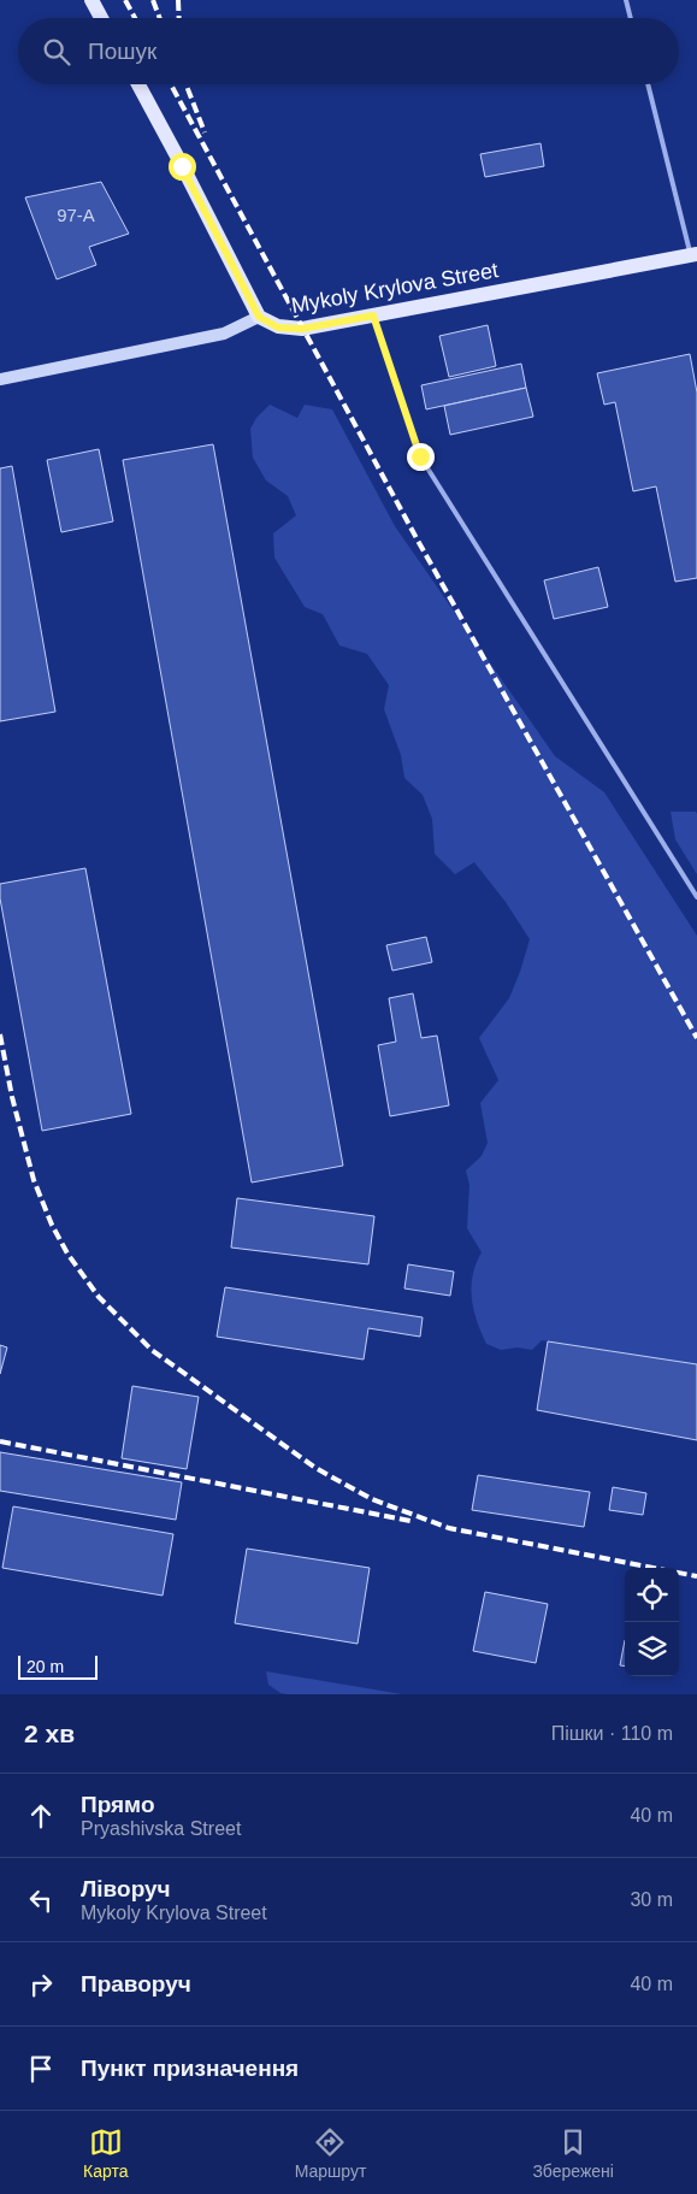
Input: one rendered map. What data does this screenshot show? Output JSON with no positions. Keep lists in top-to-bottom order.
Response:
{
  "streets": {
    "main road": ["Mykoly Krylova Street"]
  },
  "house_numbers": ["97-А"],
  "scale_bar": "20 m",
  "page": {
    "search": "Пошук",
    "scale": "20 m",
    "heading": ["2 хв", "Пішки · 110 m"],
    "list": [
      ["Прямо", "Pryashivska Street", "40 m"],
      ["Ліворуч", "Mykoly Krylova Street", "30 m"],
      ["Праворуч", "40 m"],
      "Пункт призначення"
    ],
    "nav": ["Карта", "Маршрут", "Збережені"]
  }
}
